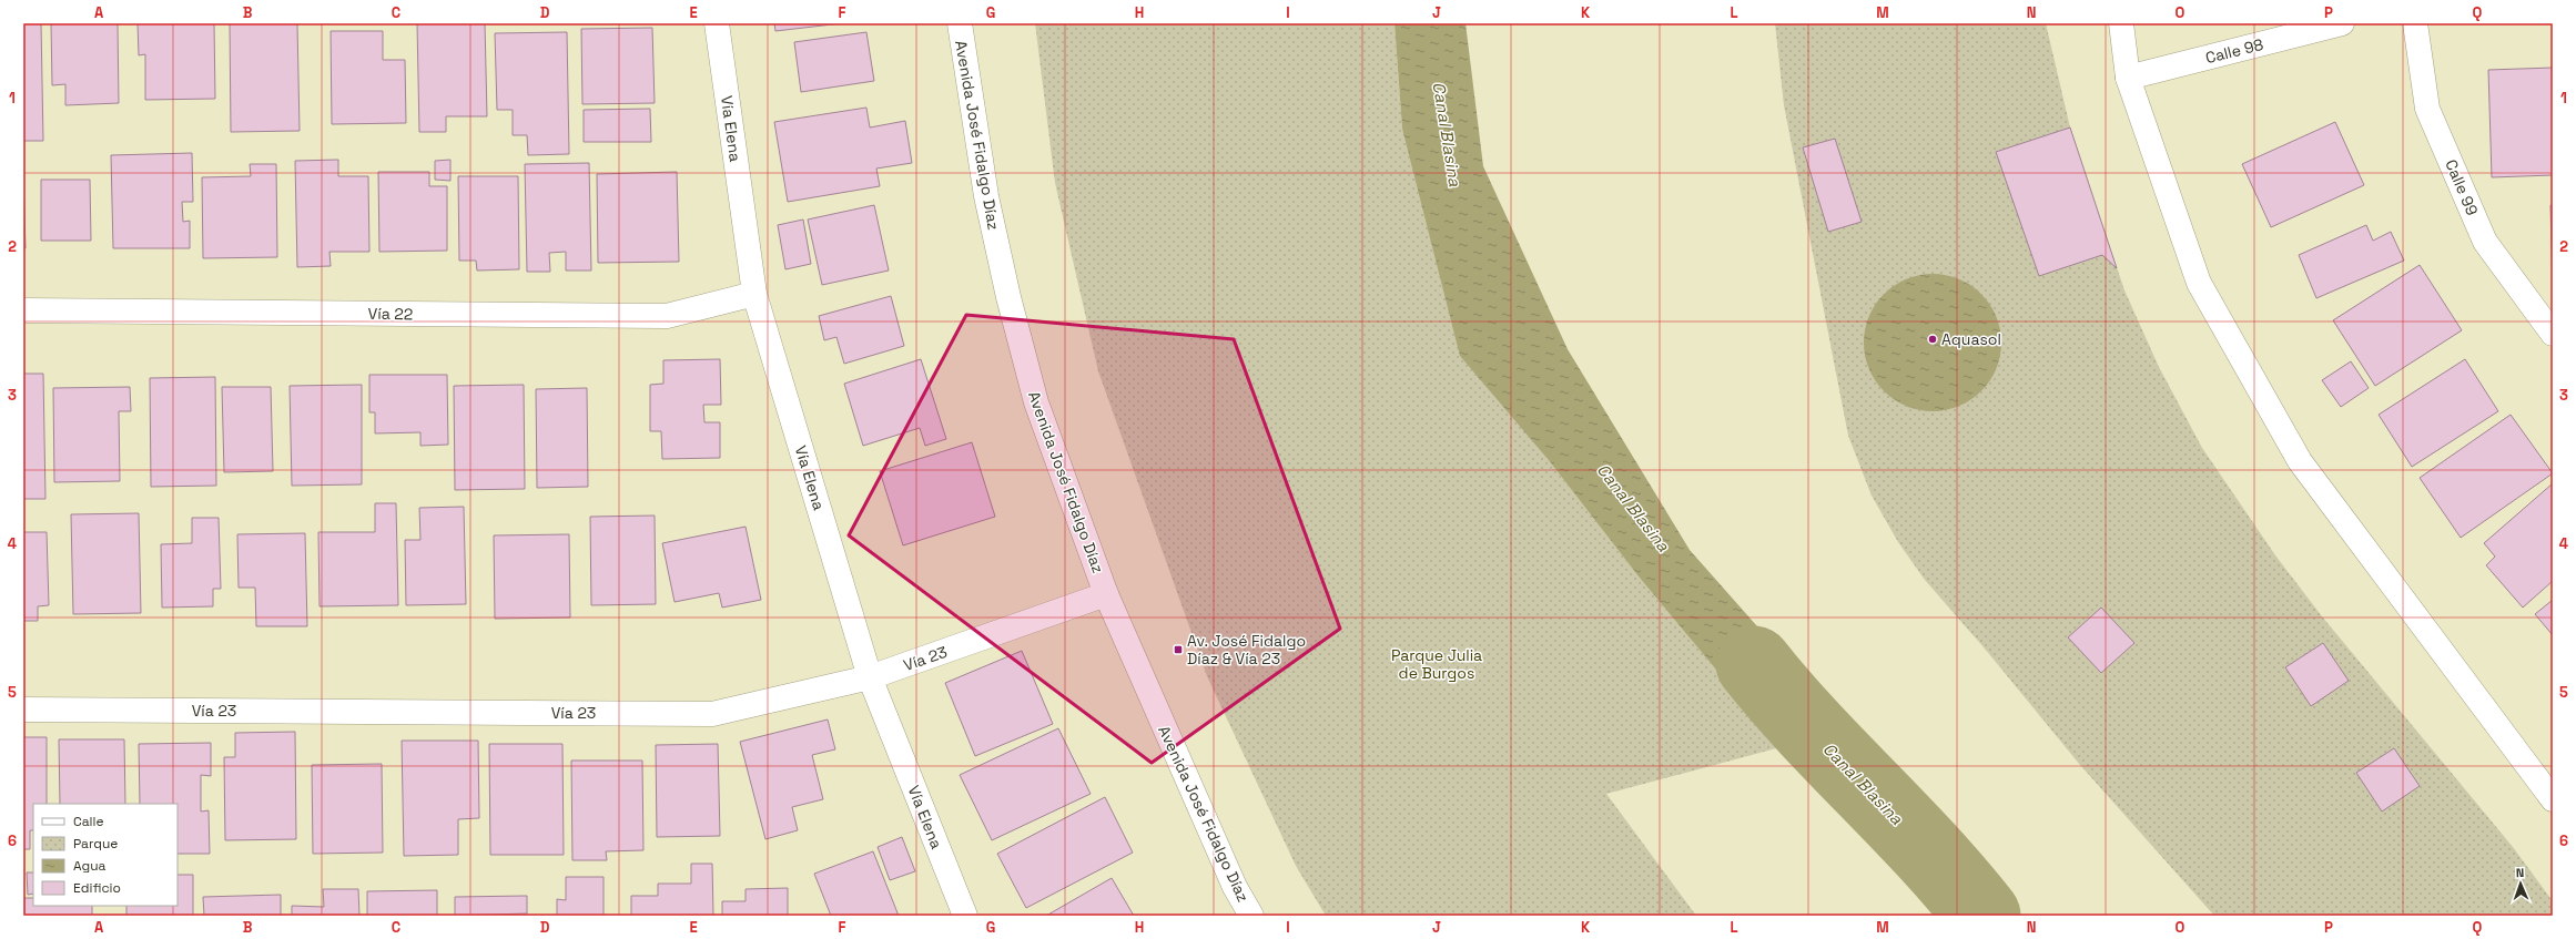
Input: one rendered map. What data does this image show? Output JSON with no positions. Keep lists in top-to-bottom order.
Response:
{
  "streets": {
    "street": [
      "Calle 98",
      "Vía Elena",
      "Avenida José Fidalgo Díaz",
      "Calle 99",
      "Vía 22",
      "Vía 23"
    ]
  },
  "crossings": [
    ["Vía Elena", "Vía 22"],
    ["Vía Elena", "Vía 23"],
    ["Avenida José Fidalgo Díaz", "Vía 23"]
  ],
  "water": ["Canal Blasina"],
  "parks": ["Parque Julia de Burgos"],
  "places": {
    "other": ["Aquasol"],
    "transit": ["Av. José Fidalgo Díaz & Vía 23"]
  },
  "legend": [
    "Calle",
    "Parque",
    "Agua",
    "Edificio"
  ],
  "north": "top",
  "grid": {
    "columns": [
      "A",
      "B",
      "C",
      "D",
      "E",
      "F",
      "G",
      "H",
      "I",
      "J",
      "K",
      "L",
      "M",
      "N",
      "O",
      "P",
      "Q"
    ],
    "rows": [
      "1",
      "2",
      "3",
      "4",
      "5",
      "6"
    ]
  }
}
